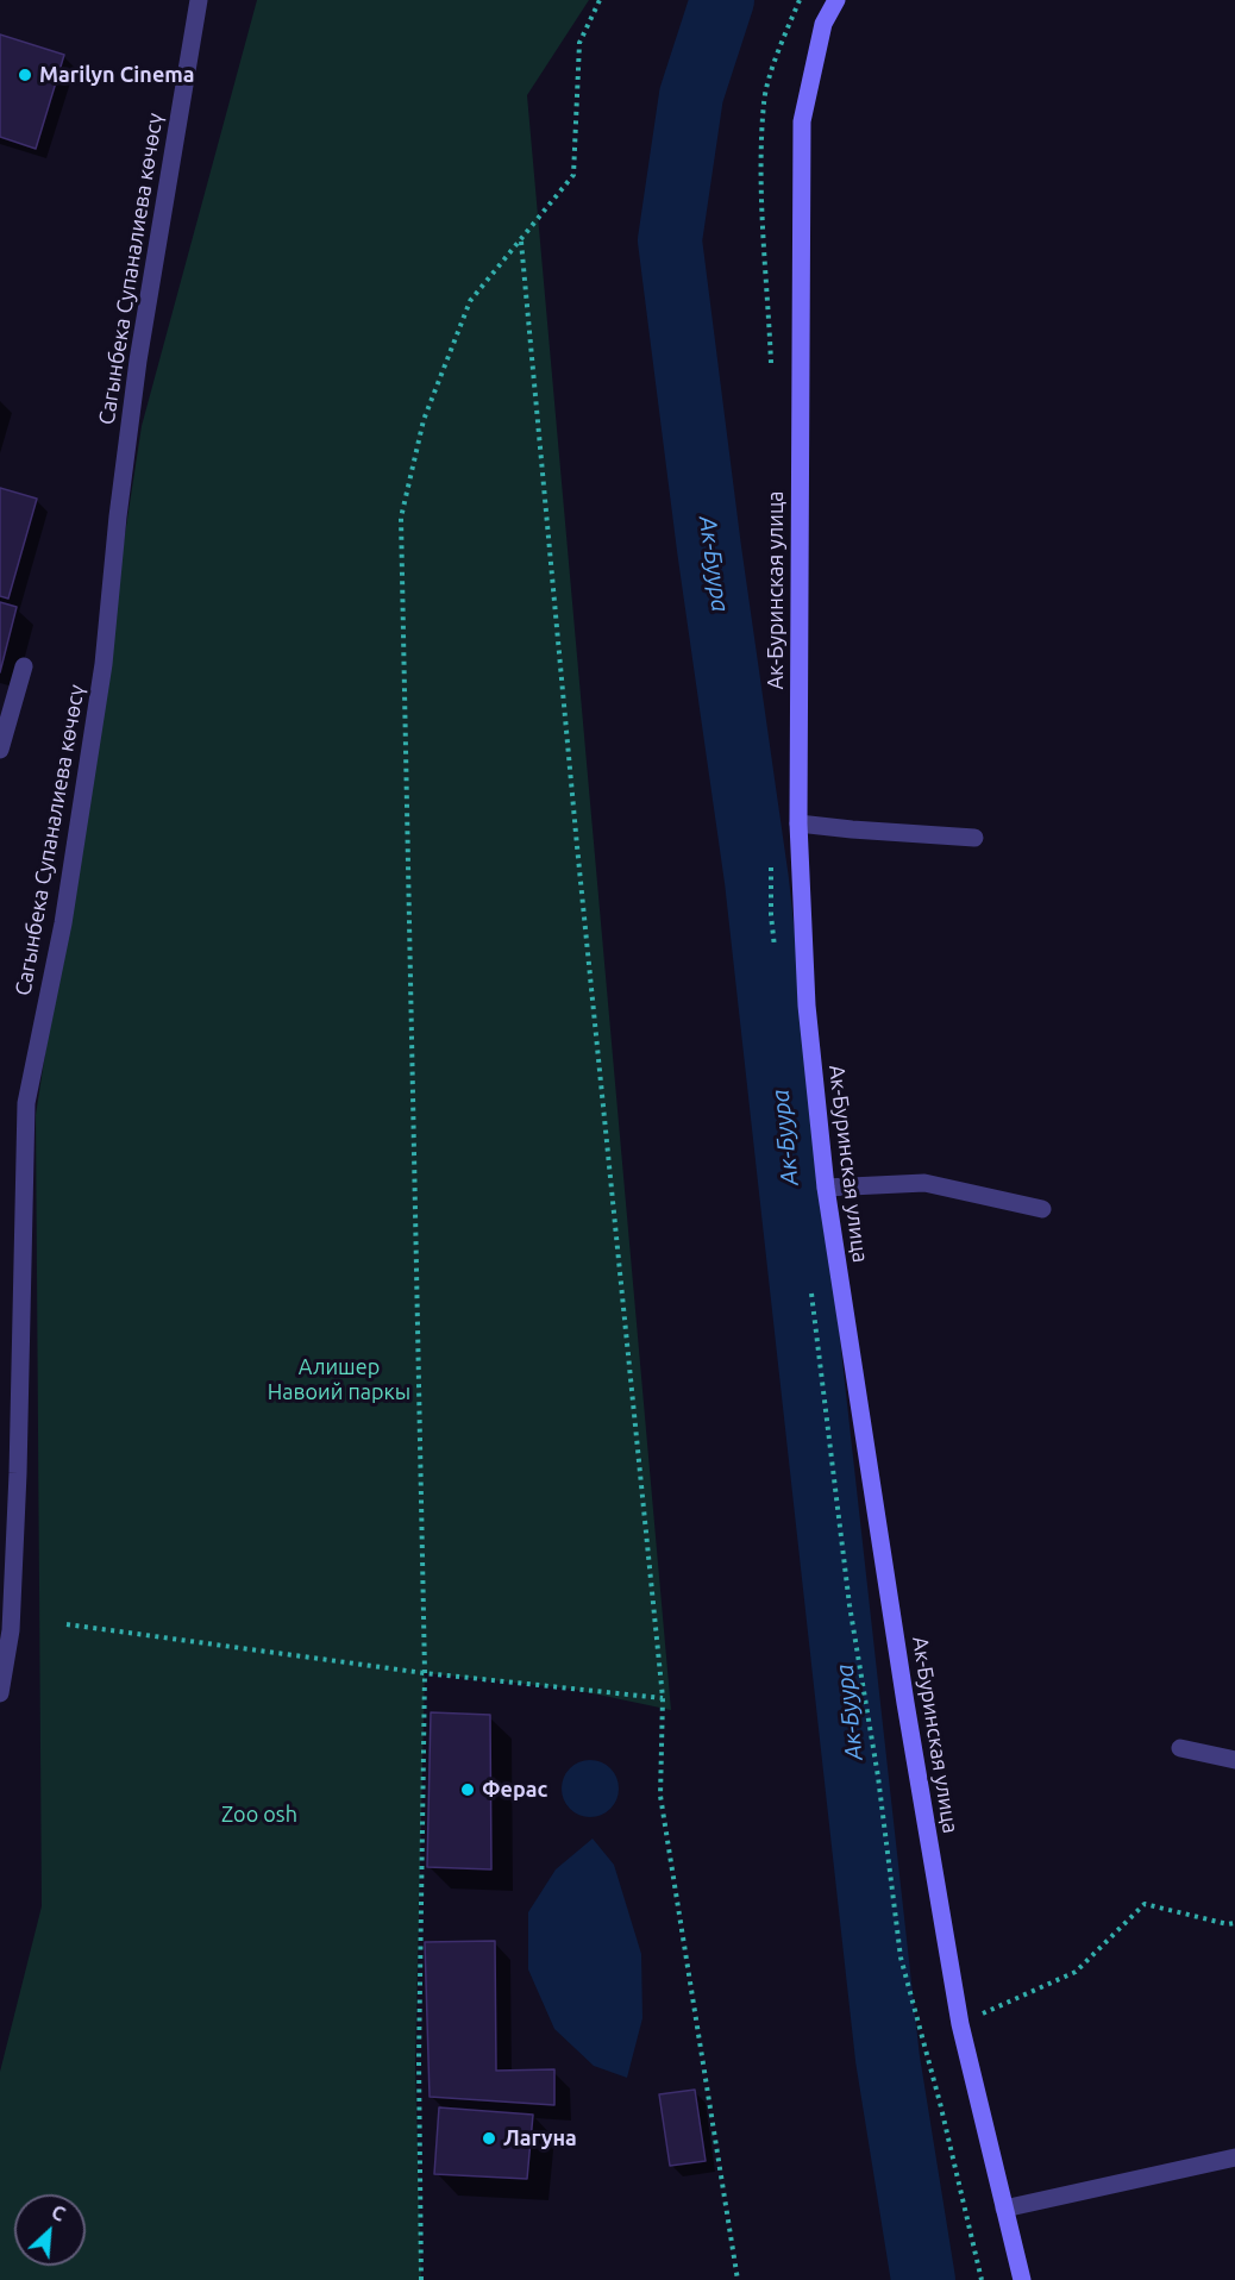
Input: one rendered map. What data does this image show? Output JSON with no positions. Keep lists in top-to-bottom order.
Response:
{
  "streets": {
    "street": ["Сагынбека Супаналиева көчөсү", "Ак-Буринская улица"]
  },
  "water": ["Ак-Буура"],
  "parks": ["Алишер Навоий паркы", "Zoo osh"],
  "places": ["Marilyn Cinema", "Ферас", "Лагуна"],
  "north": "top right"
}
